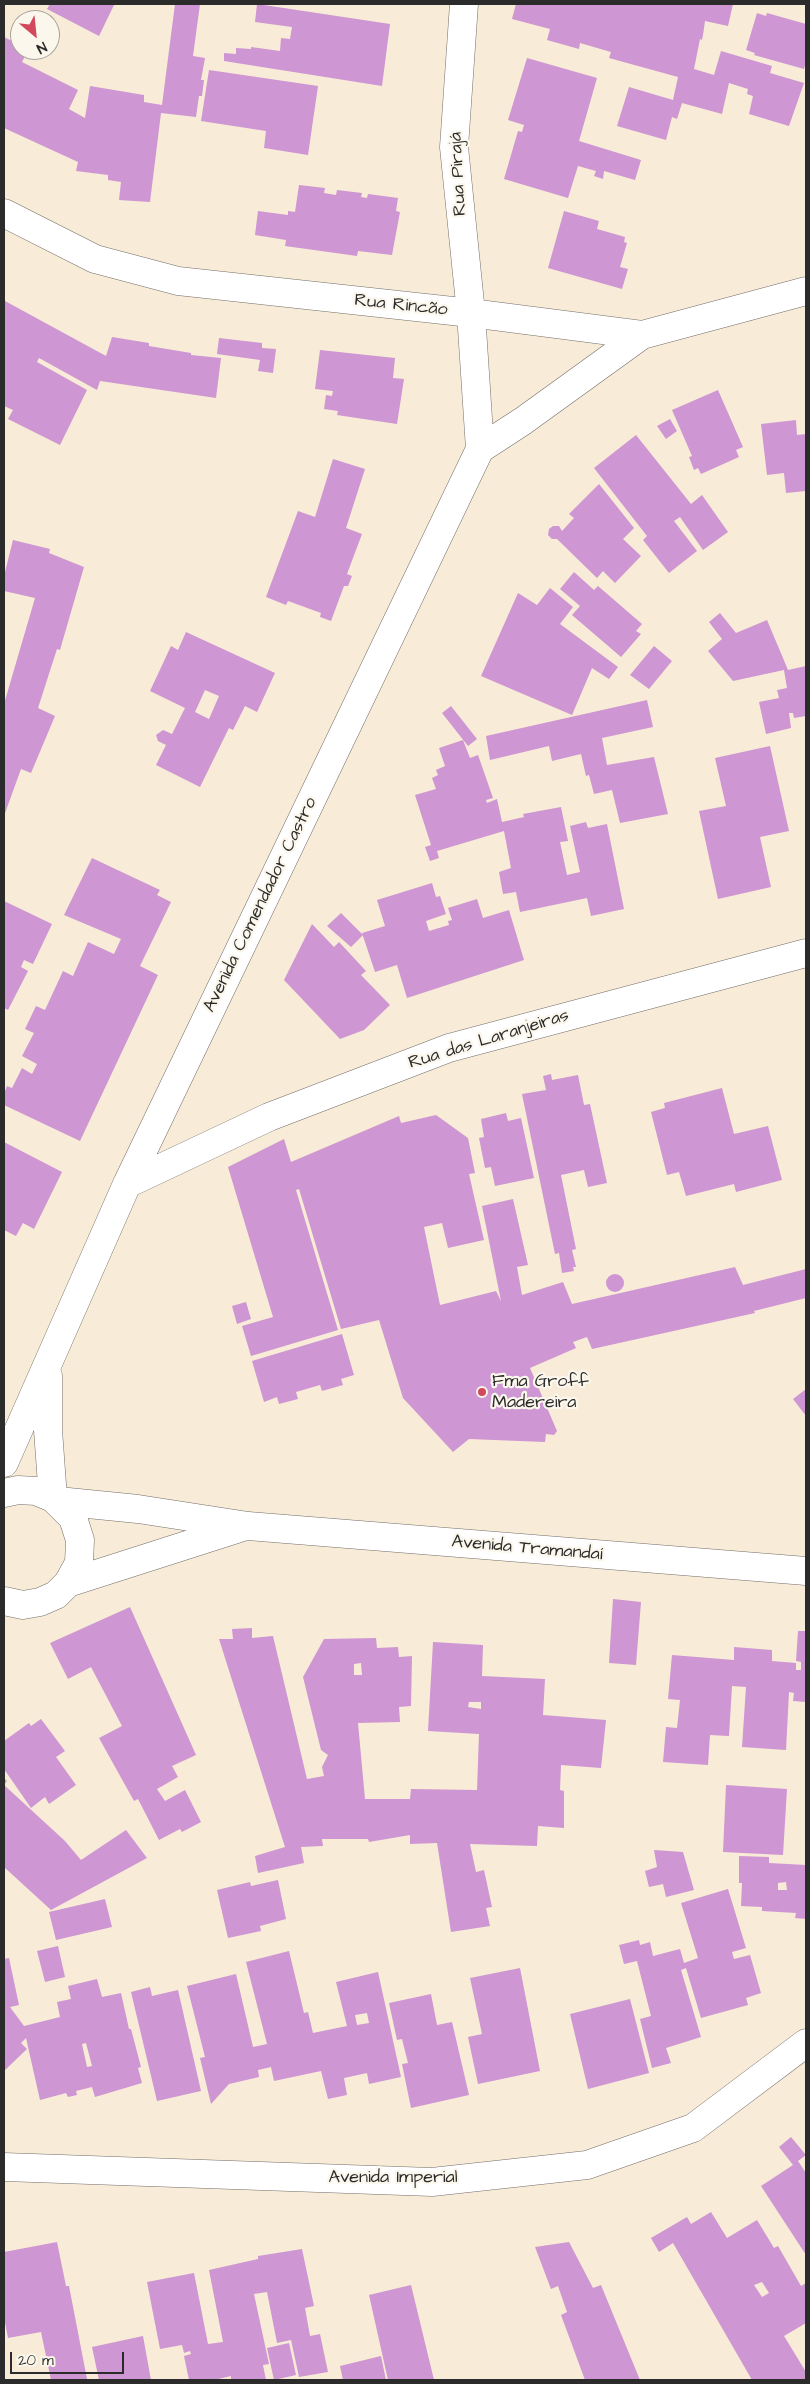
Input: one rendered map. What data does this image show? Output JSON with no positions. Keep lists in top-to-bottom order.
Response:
{
  "streets": {
    "street": [
      "Rua Pirajá",
      "Rua Rincão",
      "Avenida Comendador Castro",
      "Rua das Laranjeiras",
      "Avenida Tramandaí",
      "Avenida Imperial"
    ]
  },
  "crossings": [
    ["Rua Pirajá", "Rua Rincão"],
    ["Rua Pirajá", "Avenida Comendador Castro"],
    ["Rua Rincão", "Avenida Comendador Castro"],
    ["Avenida Comendador Castro", "Rua das Laranjeiras"],
    ["Avenida Comendador Castro", "Avenida Tramandaí"]
  ],
  "places": ["Fma Groff Madereira"],
  "scale_bar": "20 m",
  "north": "bottom right"
}
